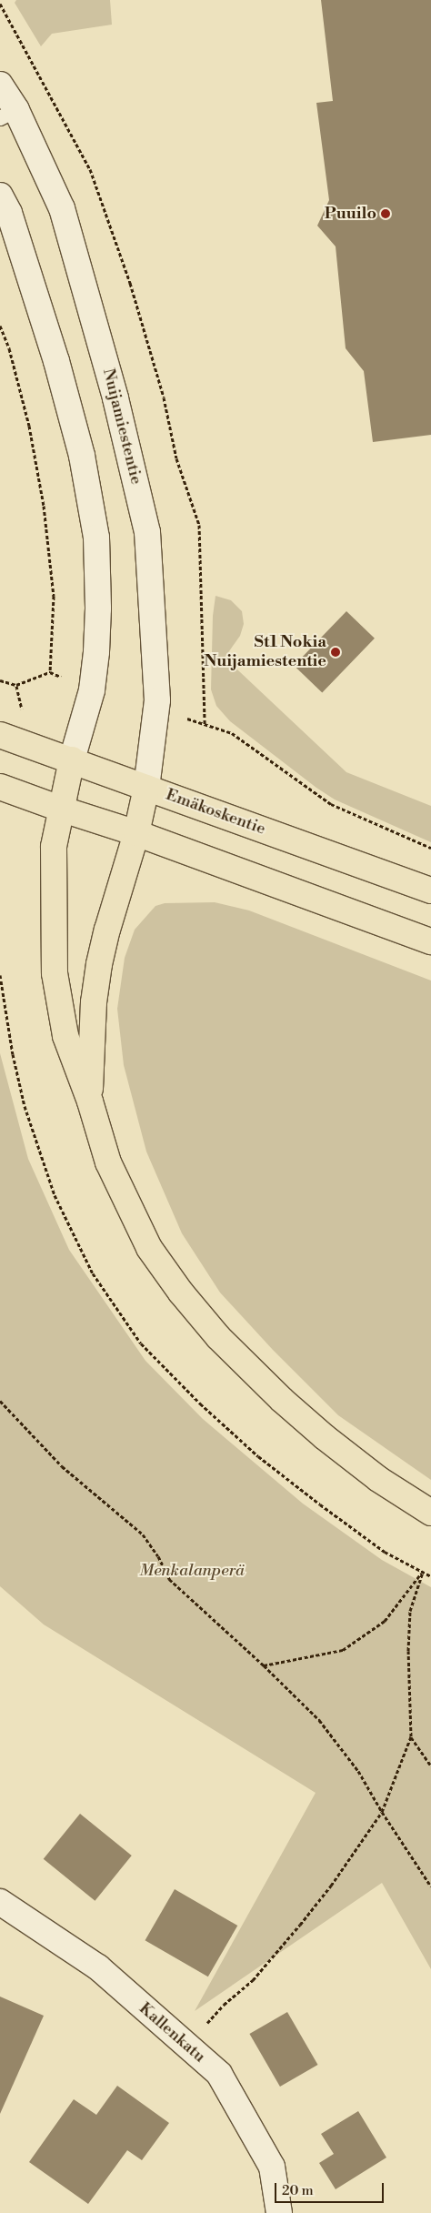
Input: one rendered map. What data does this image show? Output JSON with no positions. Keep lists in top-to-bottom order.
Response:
{
  "streets": {
    "main road": ["Nuijamiestentie", "Emäkoskentie", "Kallenkatu"]
  },
  "crossings": [
    ["Nuijamiestentie", "Emäkoskentie"]
  ],
  "parks": ["Menkalanperä"],
  "places": ["Puuilo", "St1 Nokia Nuijamiestentie"],
  "scale_bar": "20 m"
}
